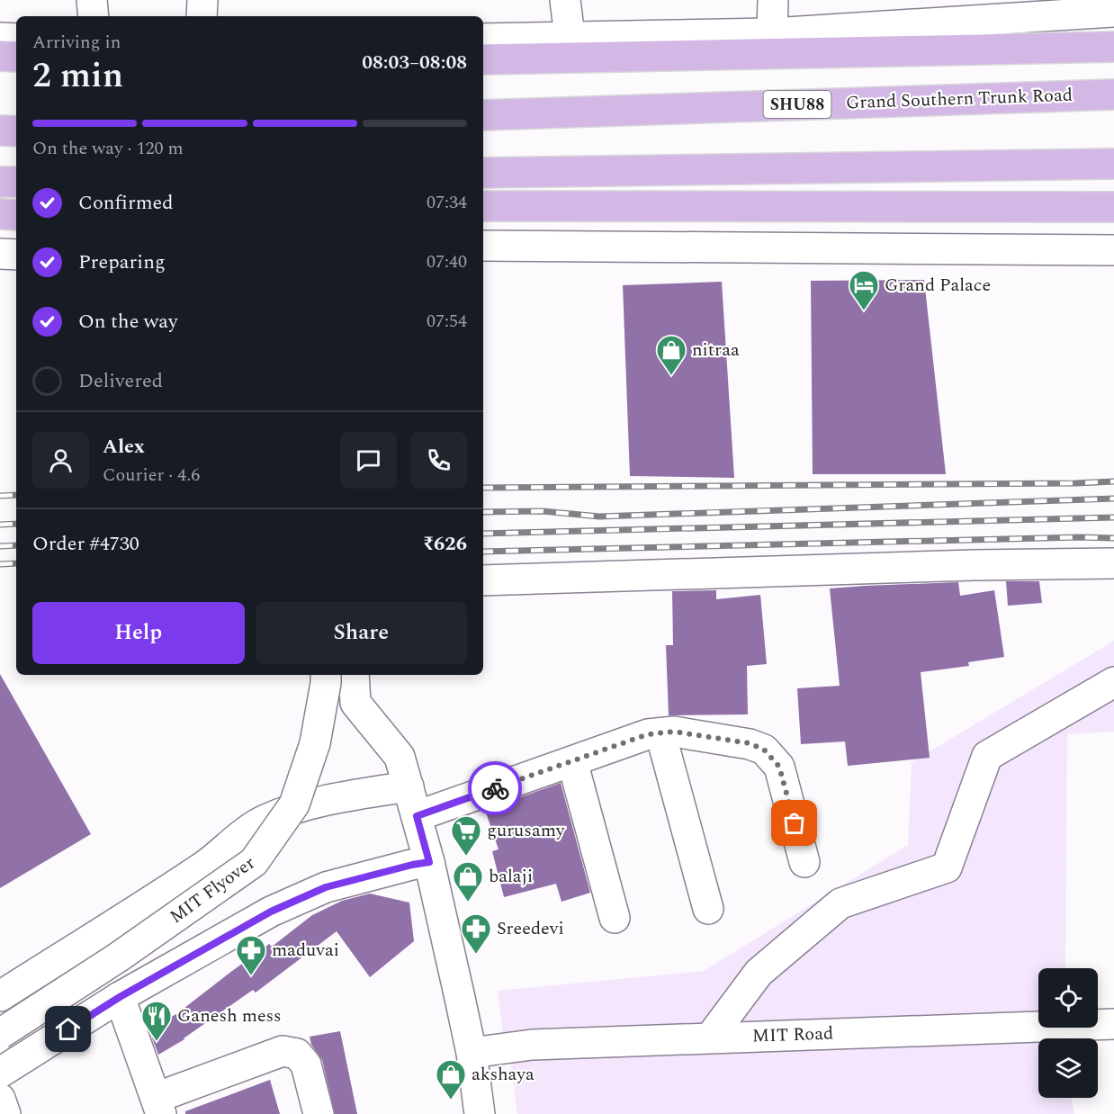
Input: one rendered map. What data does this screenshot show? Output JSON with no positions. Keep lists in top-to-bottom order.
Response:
{
  "streets": {
    "main road": ["Grand Southern Trunk Road", "SHU88"],
    "street": ["MIT Flyover", "MIT Road"]
  },
  "places": {
    "hotel": ["Grand Palace"],
    "shop": ["nitraa", "balaji", "akshaya"],
    "supermarket": ["gurusamy"],
    "pharmacy": ["Sreedevi", "maduvai"],
    "restaurant": ["Ganesh mess"]
  },
  "page": {
    "heading": ["2 min", "Arriving in", "08:03–08:08"],
    "panel": [
      "Alex",
      "Courier · 4.6",
      "Order #4730",
      "₹626"
    ],
    "bar": "On the way · 120 m",
    "list": [
      ["Confirmed", "07:34"],
      ["Preparing", "07:40"],
      ["On the way", "07:54"],
      "Delivered"
    ],
    "buttons": ["Help", "Share"]
  }
}
